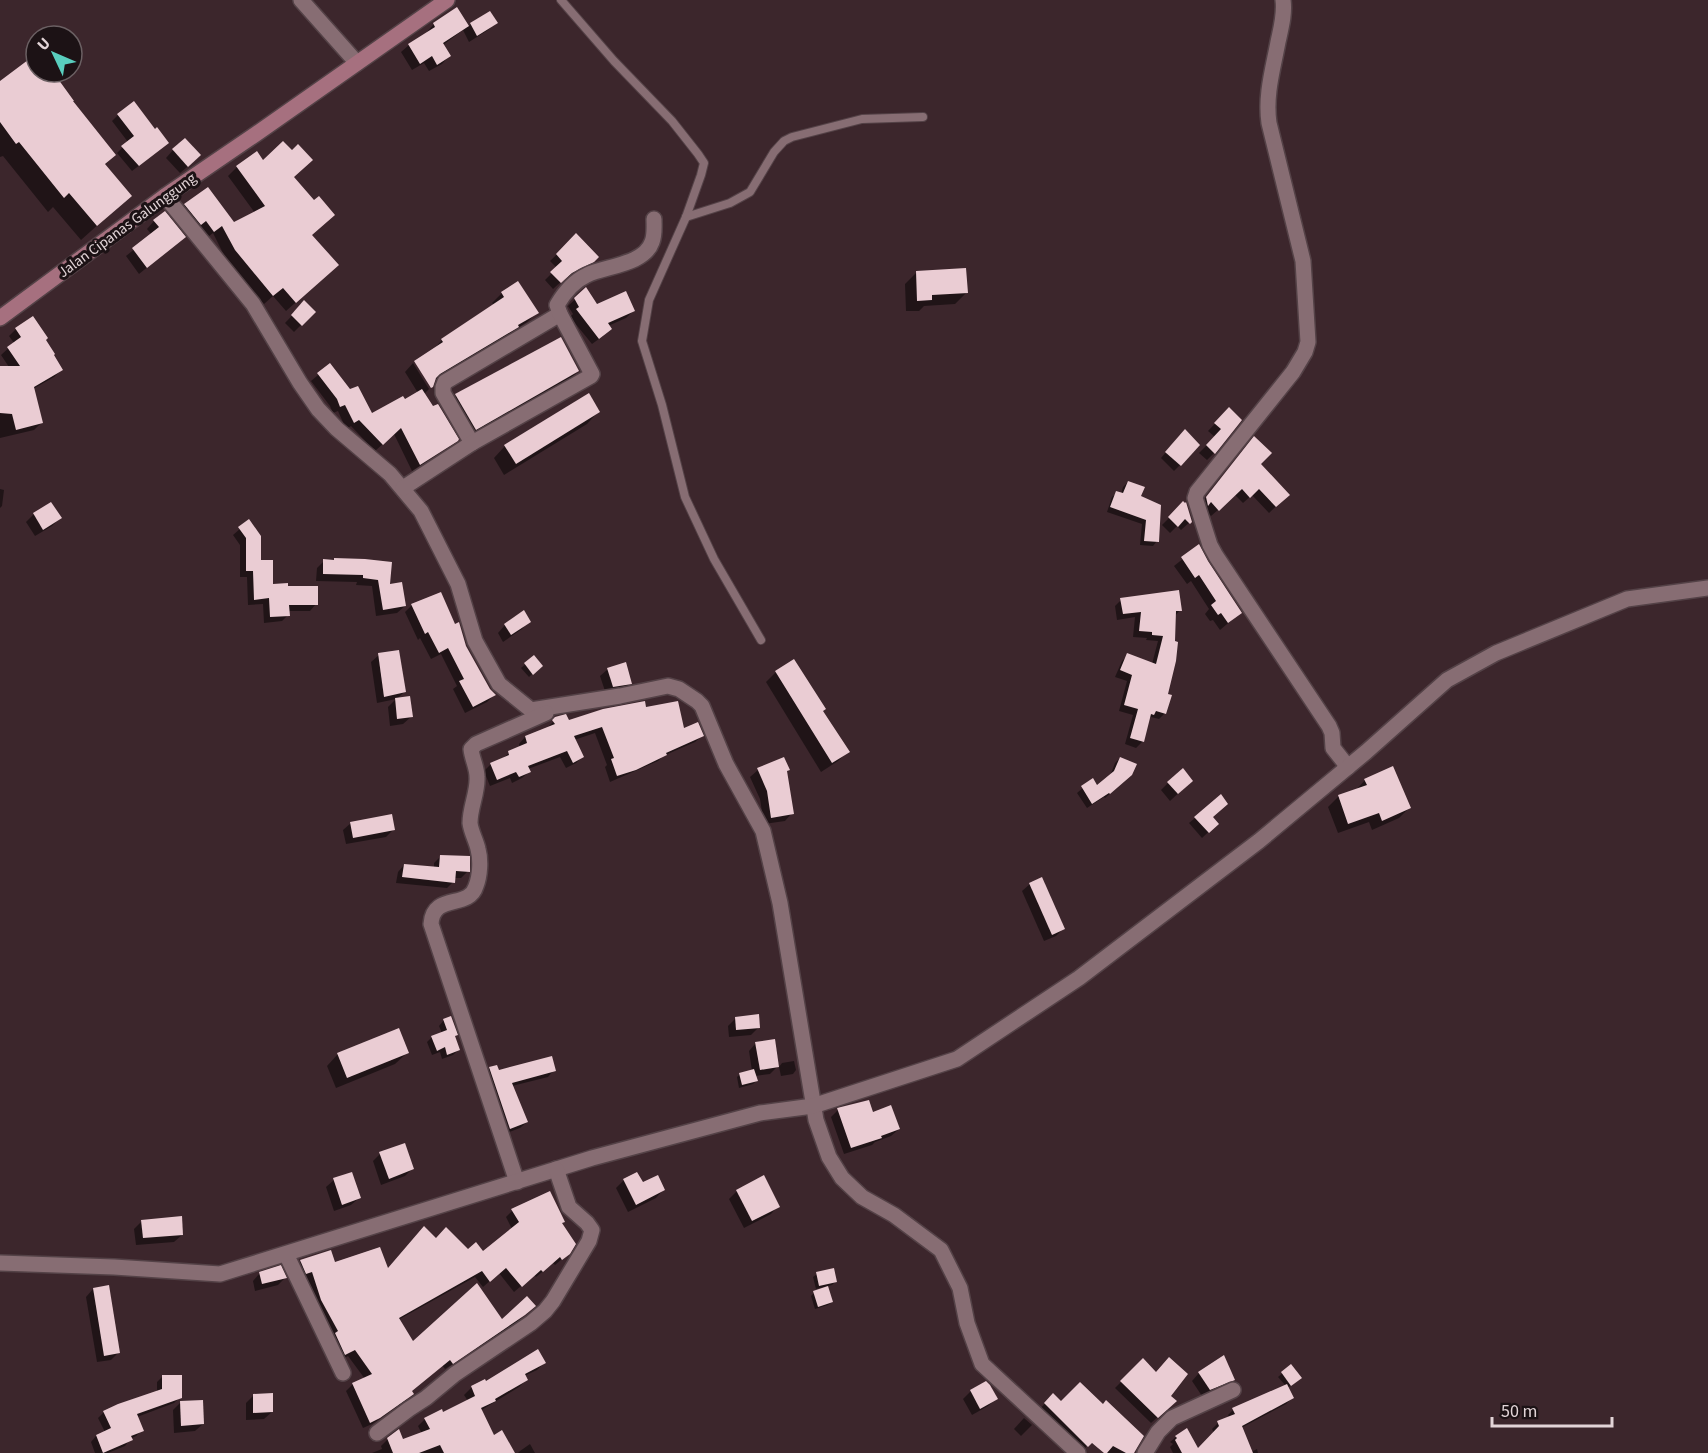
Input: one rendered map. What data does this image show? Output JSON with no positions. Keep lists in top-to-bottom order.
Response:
{
  "streets": {
    "street": ["Jalan Cipanas Galunggung"]
  },
  "scale_bar": "50 m",
  "north": "top left"
}
